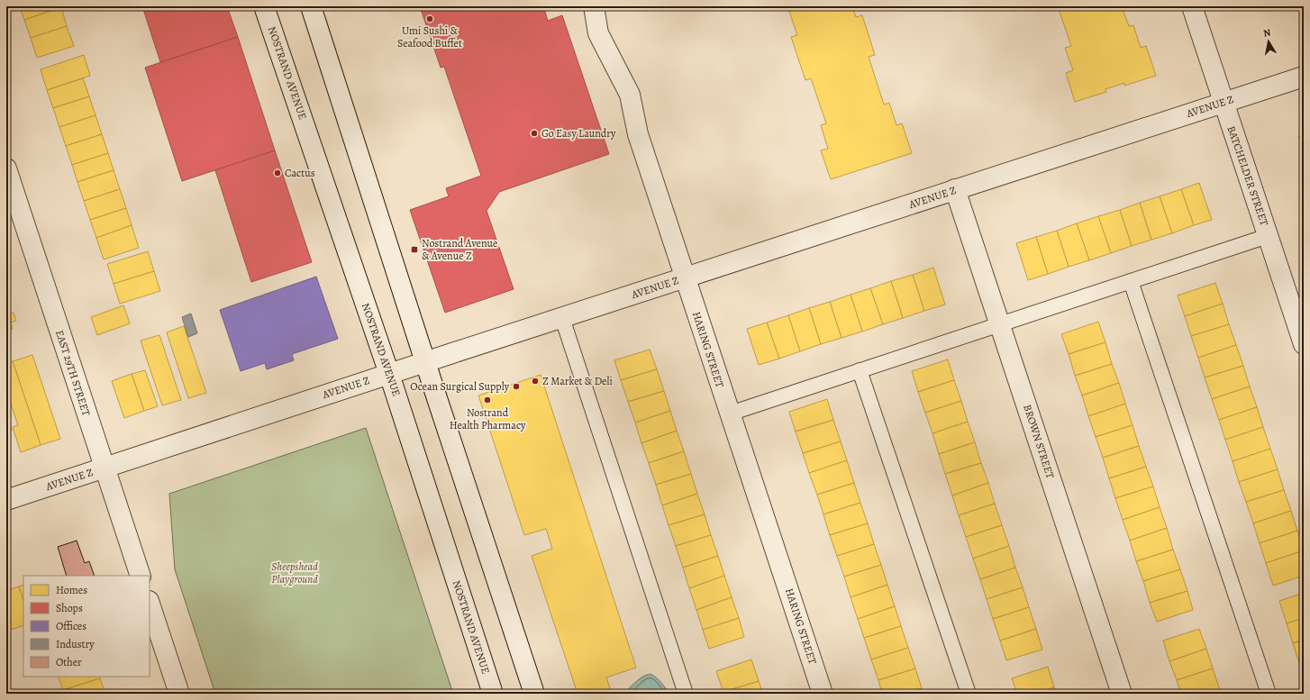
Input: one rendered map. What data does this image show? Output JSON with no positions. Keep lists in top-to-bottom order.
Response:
{
  "streets": {
    "street": [
      "NOSTRAND AVENUE",
      "AVENUE Z",
      "BATCHELDER STREET",
      "HARING STREET",
      "EAST 29TH STREET",
      "BROWN STREET"
    ]
  },
  "crossings": [
    ["NOSTRAND AVENUE", "AVENUE Z"],
    ["AVENUE Z", "BATCHELDER STREET"],
    ["AVENUE Z", "HARING STREET"],
    ["AVENUE Z", "EAST 29TH STREET"],
    ["AVENUE Z", "BROWN STREET"]
  ],
  "parks": ["Sheepshead Playground"],
  "places": {
    "other": [
      "Umi Sushi & Seafood Buffet",
      "Go Easy Laundry",
      "Cactus",
      "Z Market & Deli",
      "Ocean Surgical Supply",
      "Nostrand Health Pharmacy"
    ],
    "transit": ["Nostrand Avenue & Avenue Z"]
  },
  "legend": [
    "Homes",
    "Shops",
    "Offices",
    "Industry",
    "Other"
  ],
  "north": "top"
}
